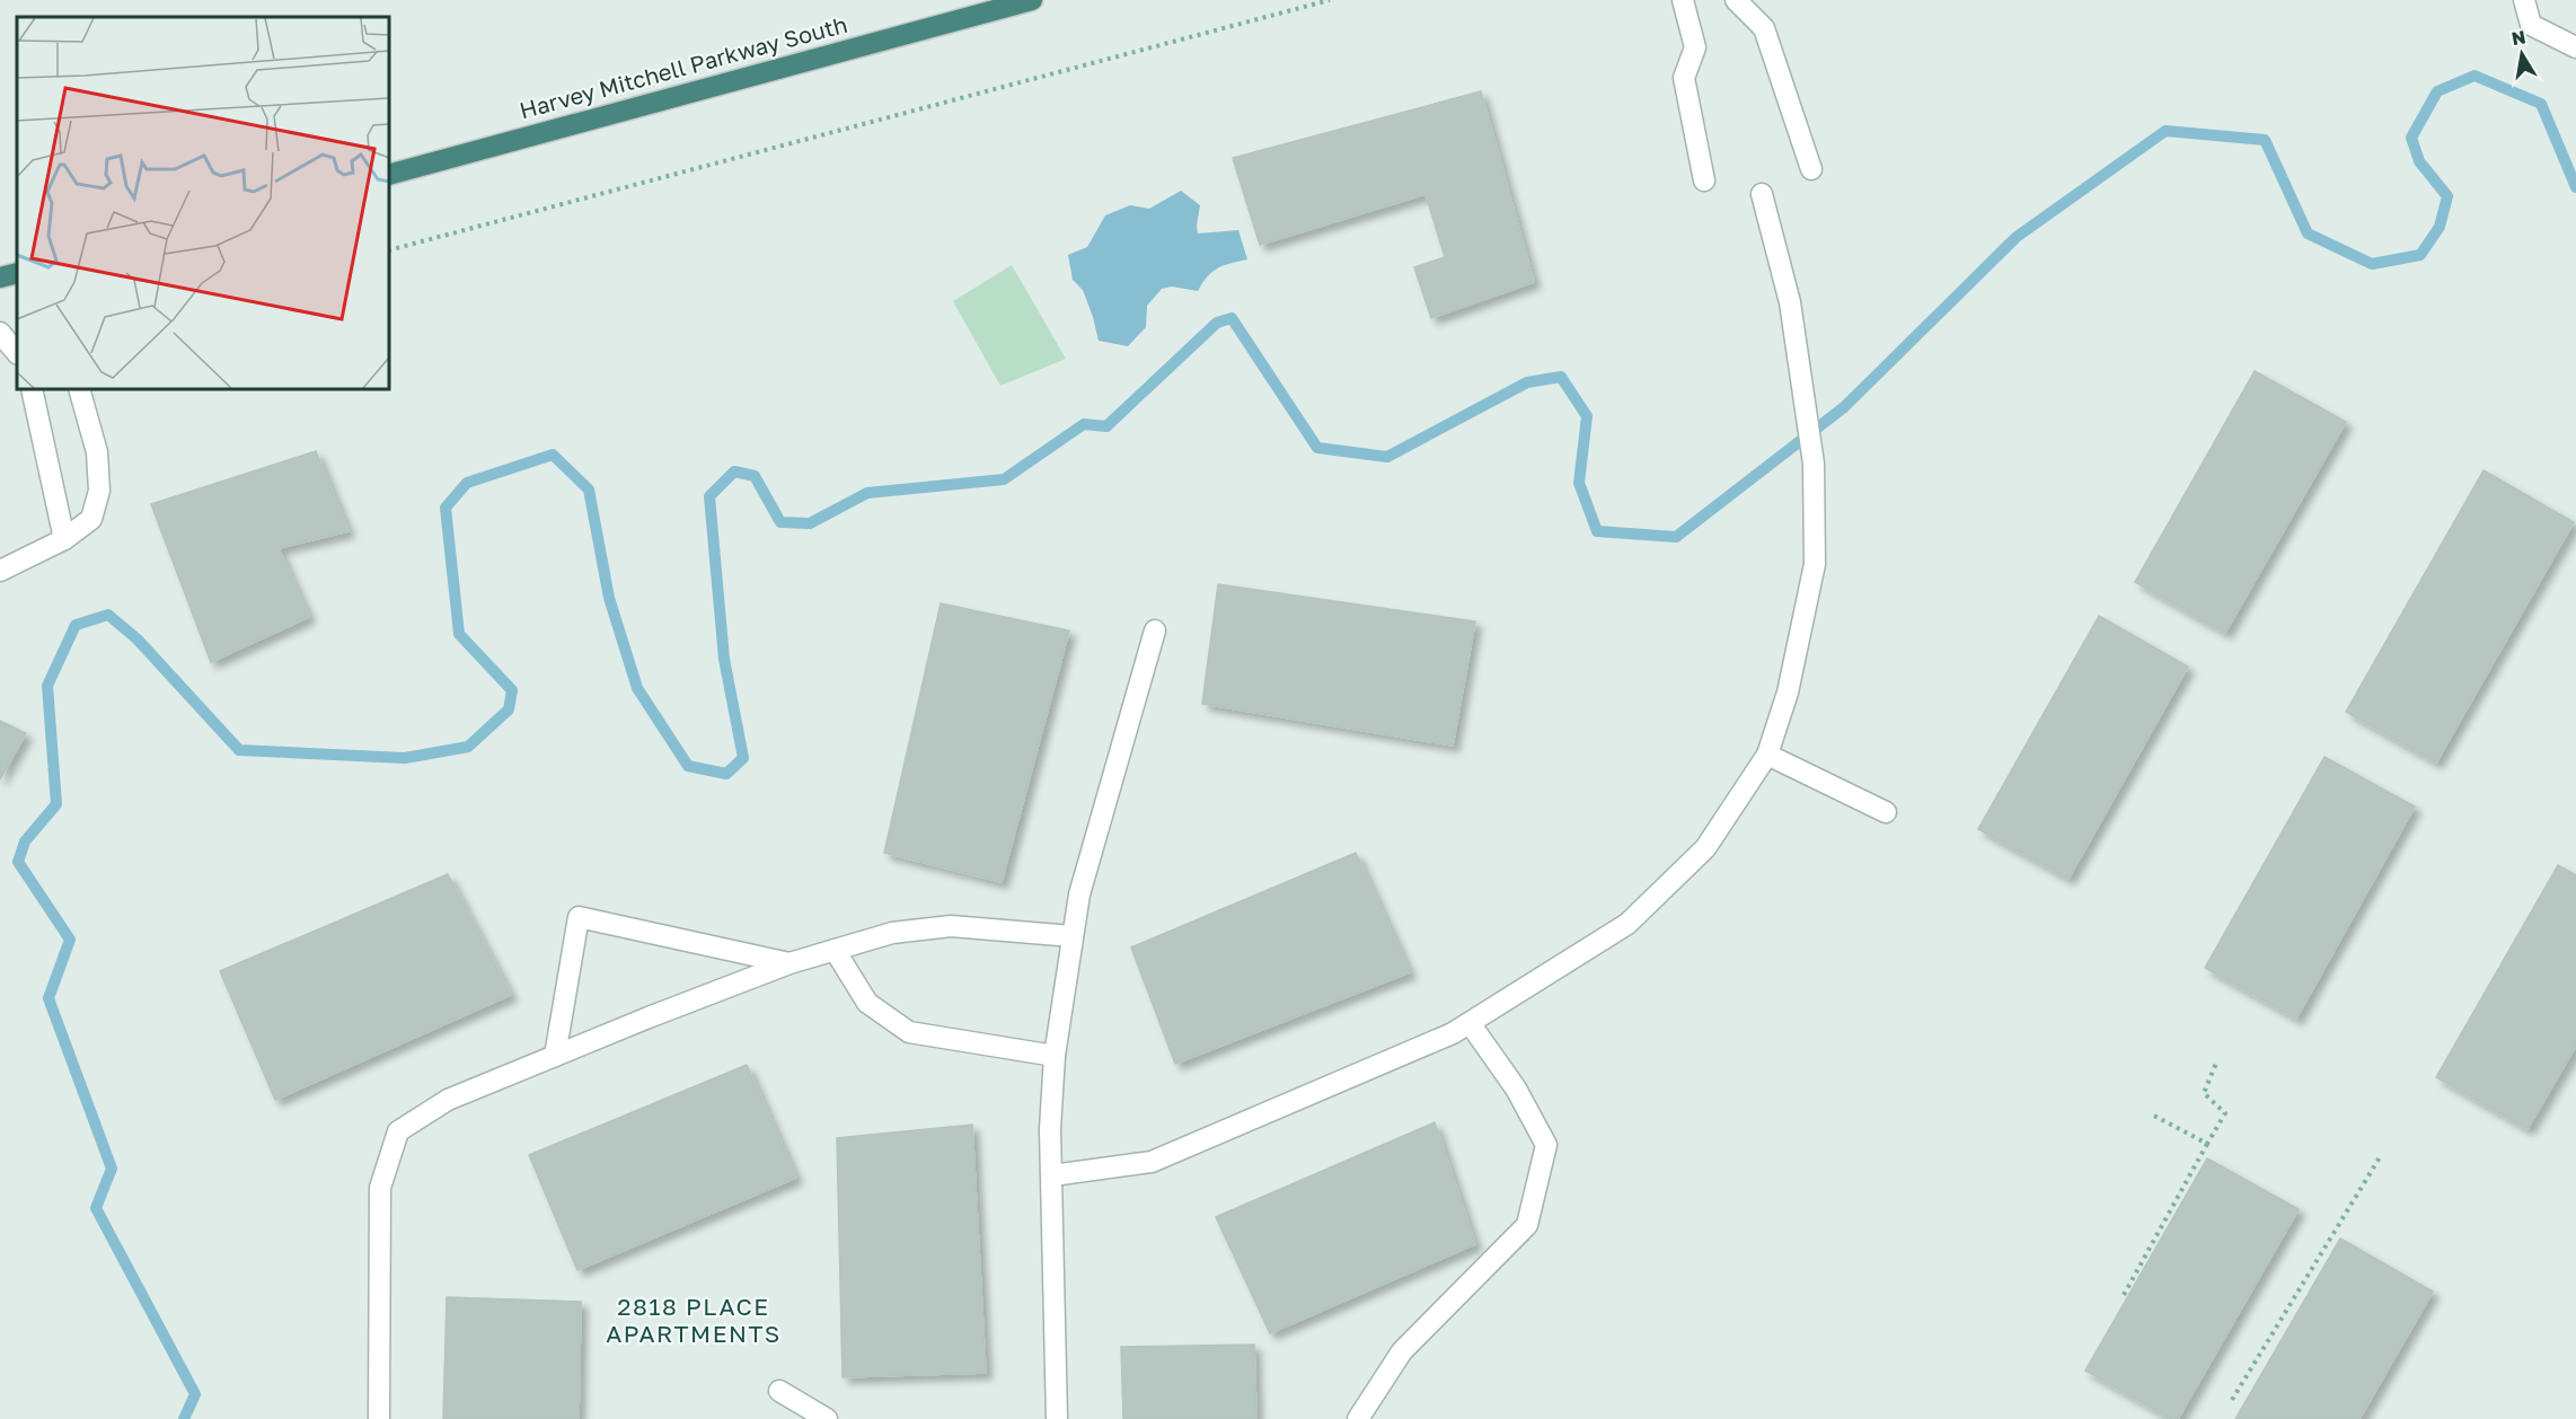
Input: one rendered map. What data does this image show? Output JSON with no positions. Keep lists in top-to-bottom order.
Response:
{
  "streets": {
    "highway": ["Harvey Mitchell Parkway South"]
  },
  "districts": ["2818 PLACE APARTMENTS"],
  "north": "top"
}
